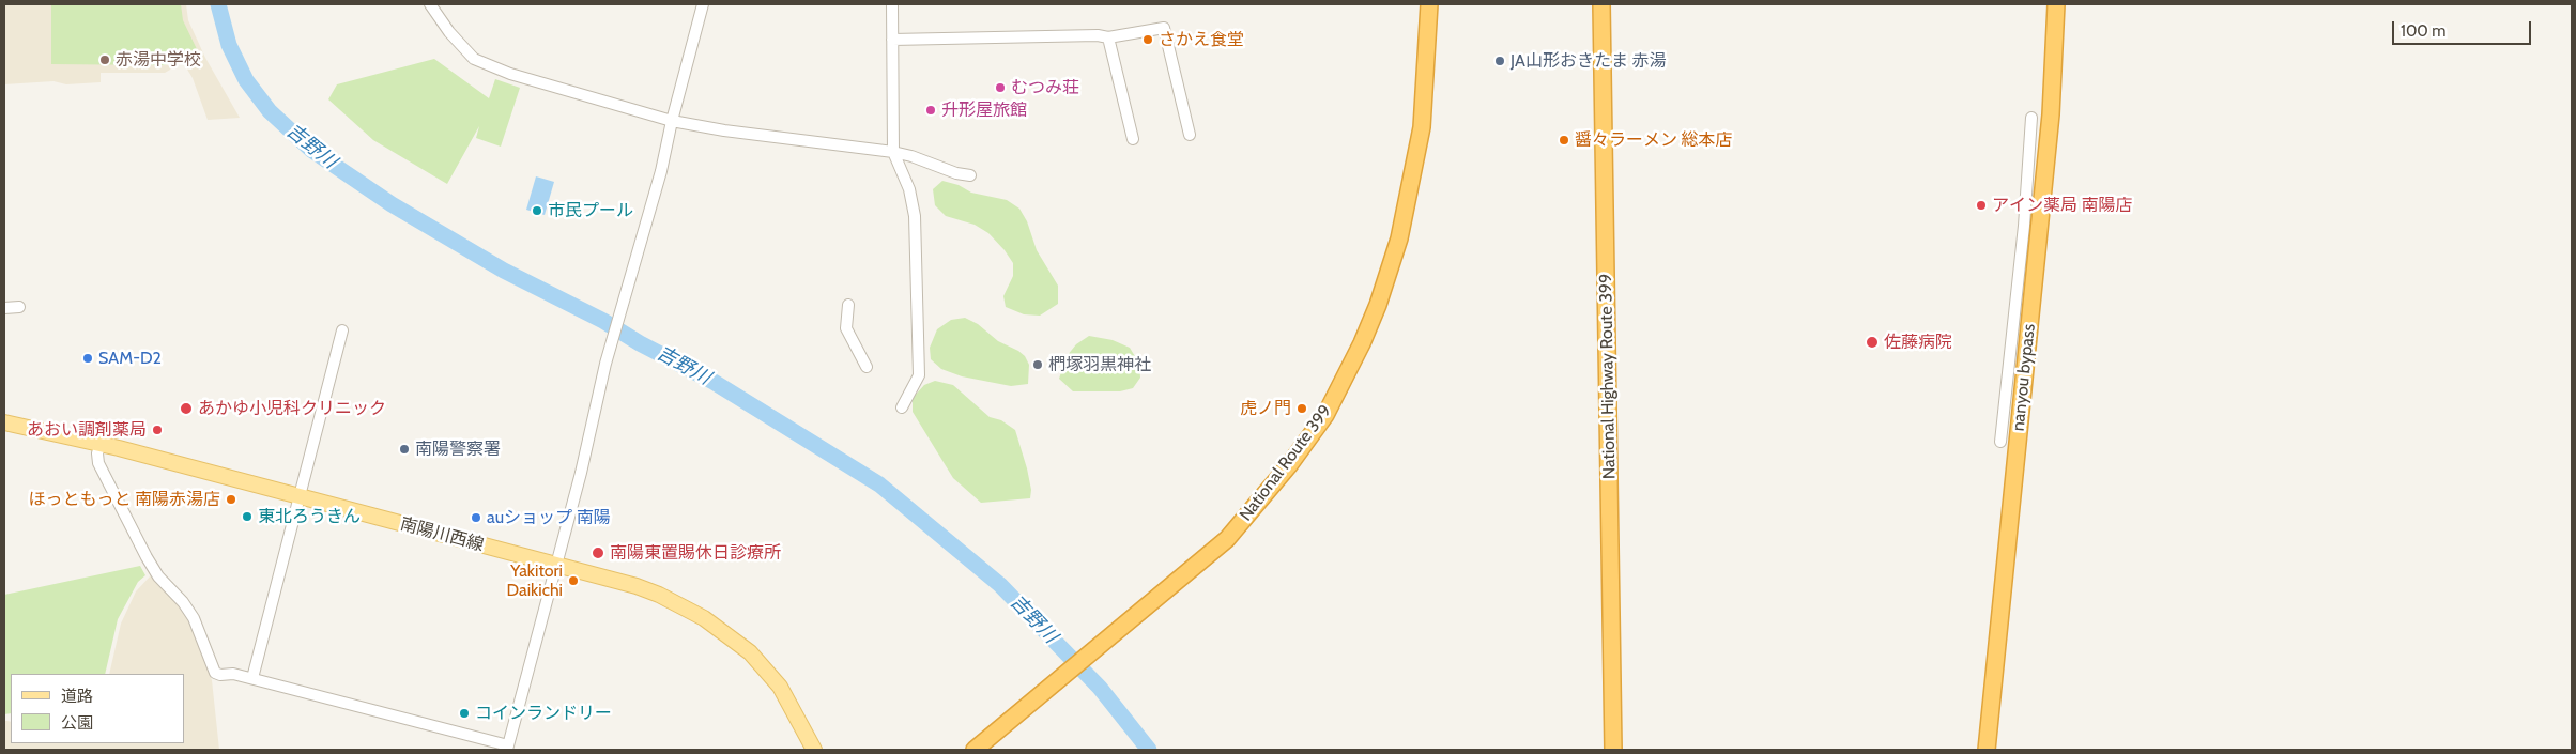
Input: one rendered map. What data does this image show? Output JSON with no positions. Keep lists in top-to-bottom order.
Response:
{
  "streets": {
    "highway": ["National Highway Route 399", "nanyou bypass", "National Route 399"],
    "main road": ["南陽川西線"]
  },
  "water": ["吉野川"],
  "places": [
    "さかえ食堂",
    "赤湯中学校",
    "JA山形おきたま 赤湯",
    "むつみ荘",
    "升形屋旅館",
    "醤々ラーメン 総本店",
    "アイン薬局 南陽店",
    "市民プール",
    "佐藤病院",
    "SAM-D2",
    "椚塚羽黒神社",
    "あかゆ小児科クリニック",
    "虎ノ門",
    "あおい調剤薬局",
    "南陽警察署",
    "ほっともっと 南陽赤湯店",
    "東北ろうきん",
    "auショップ 南陽",
    "南陽東置賜休日診療所",
    "Yakitori Daikichi",
    "コインランドリー"
  ],
  "legend": ["道路", "公園"],
  "scale_bar": "100 m"
}
